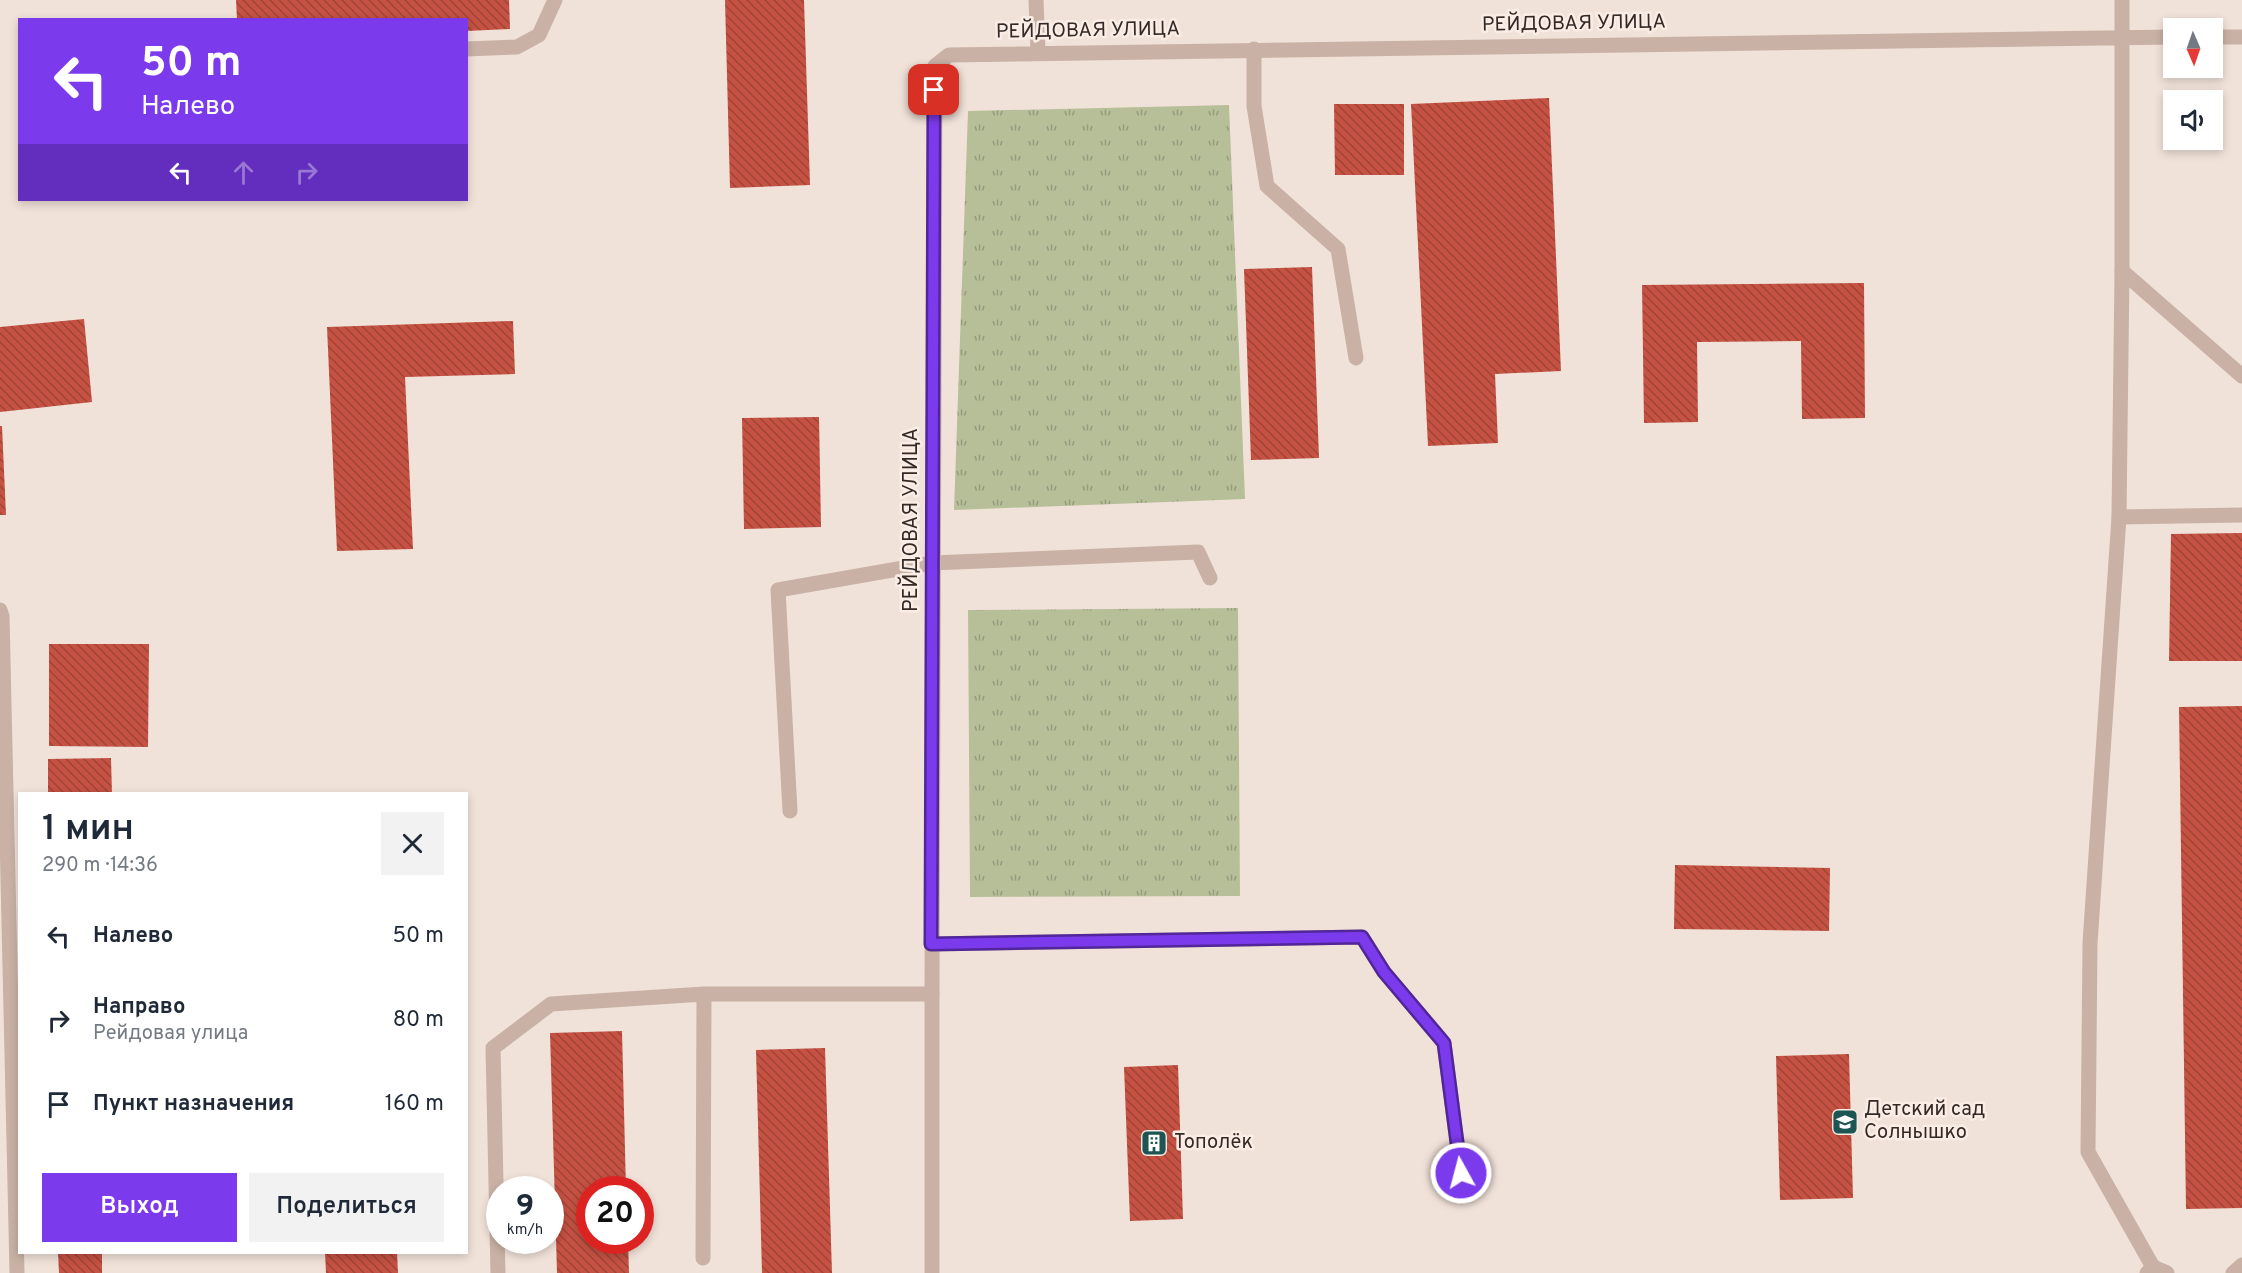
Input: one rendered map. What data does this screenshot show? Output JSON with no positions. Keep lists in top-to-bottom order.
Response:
{
  "streets": {
    "street": ["РЕЙДОВАЯ УЛИЦА"]
  },
  "places": {
    "school or university": ["Детский сад Солнышко"],
    "building": ["Тополёк"]
  },
  "north": "bottom",
  "page": {
    "turn": ["50 m", "Налево"],
    "heading": ["1 мин", "290 m · 14:36"],
    "list": [
      {
        "name": "Налево",
        "value": "50 m"
      },
      {
        "name": "Направо",
        "note": "Рейдовая улица",
        "value": "80 m"
      },
      {
        "name": "Пункт назначения",
        "value": "160 m"
      }
    ],
    "buttons": ["Выход", "Поделиться"],
    "speed": "9 km/h",
    "limit": "20"
  }
}
